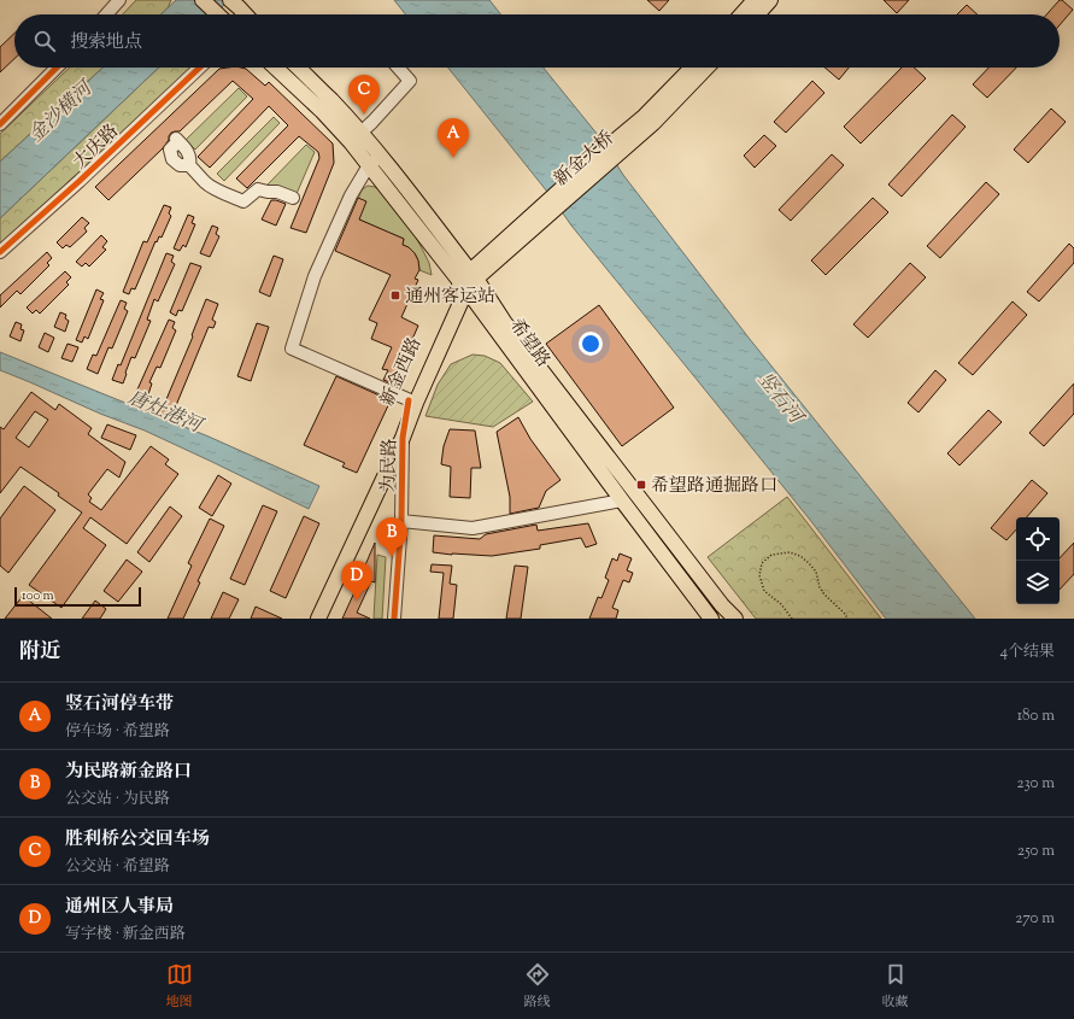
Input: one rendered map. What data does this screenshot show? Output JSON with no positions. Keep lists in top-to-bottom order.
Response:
{
  "streets": {
    "main road": ["新金大桥", "希望路", "新金西路"],
    "street": ["大庆路", "为民路"]
  },
  "crossings": [
    ["新金大桥", "新金西路"],
    ["希望路", "新金西路"],
    ["新金西路", "为民路"]
  ],
  "water": ["金沙横河", "竖石河", "唐灶港河"],
  "places": {
    "transit": ["通州客运站", "希望路通掘路口"]
  },
  "scale_bar": "100 m",
  "page": {
    "search": "搜索地点",
    "pins": [
      "C",
      "A",
      "B",
      "D"
    ],
    "scale": "100 m",
    "heading": ["附近", "4个结果"],
    "list": [
      {
        "mark": "A",
        "name": "竖石河停车带",
        "note": "停车场 · 希望路",
        "value": "180 m"
      },
      {
        "mark": "B",
        "name": "为民路新金路口",
        "note": "公交站 · 为民路",
        "value": "230 m"
      },
      {
        "mark": "C",
        "name": "胜利桥公交回车场",
        "note": "公交站 · 希望路",
        "value": "250 m"
      },
      {
        "mark": "D",
        "name": "通州区人事局",
        "note": "写字楼 · 新金西路",
        "value": "270 m"
      }
    ],
    "nav": ["地图", "路线", "收藏"]
  }
}
